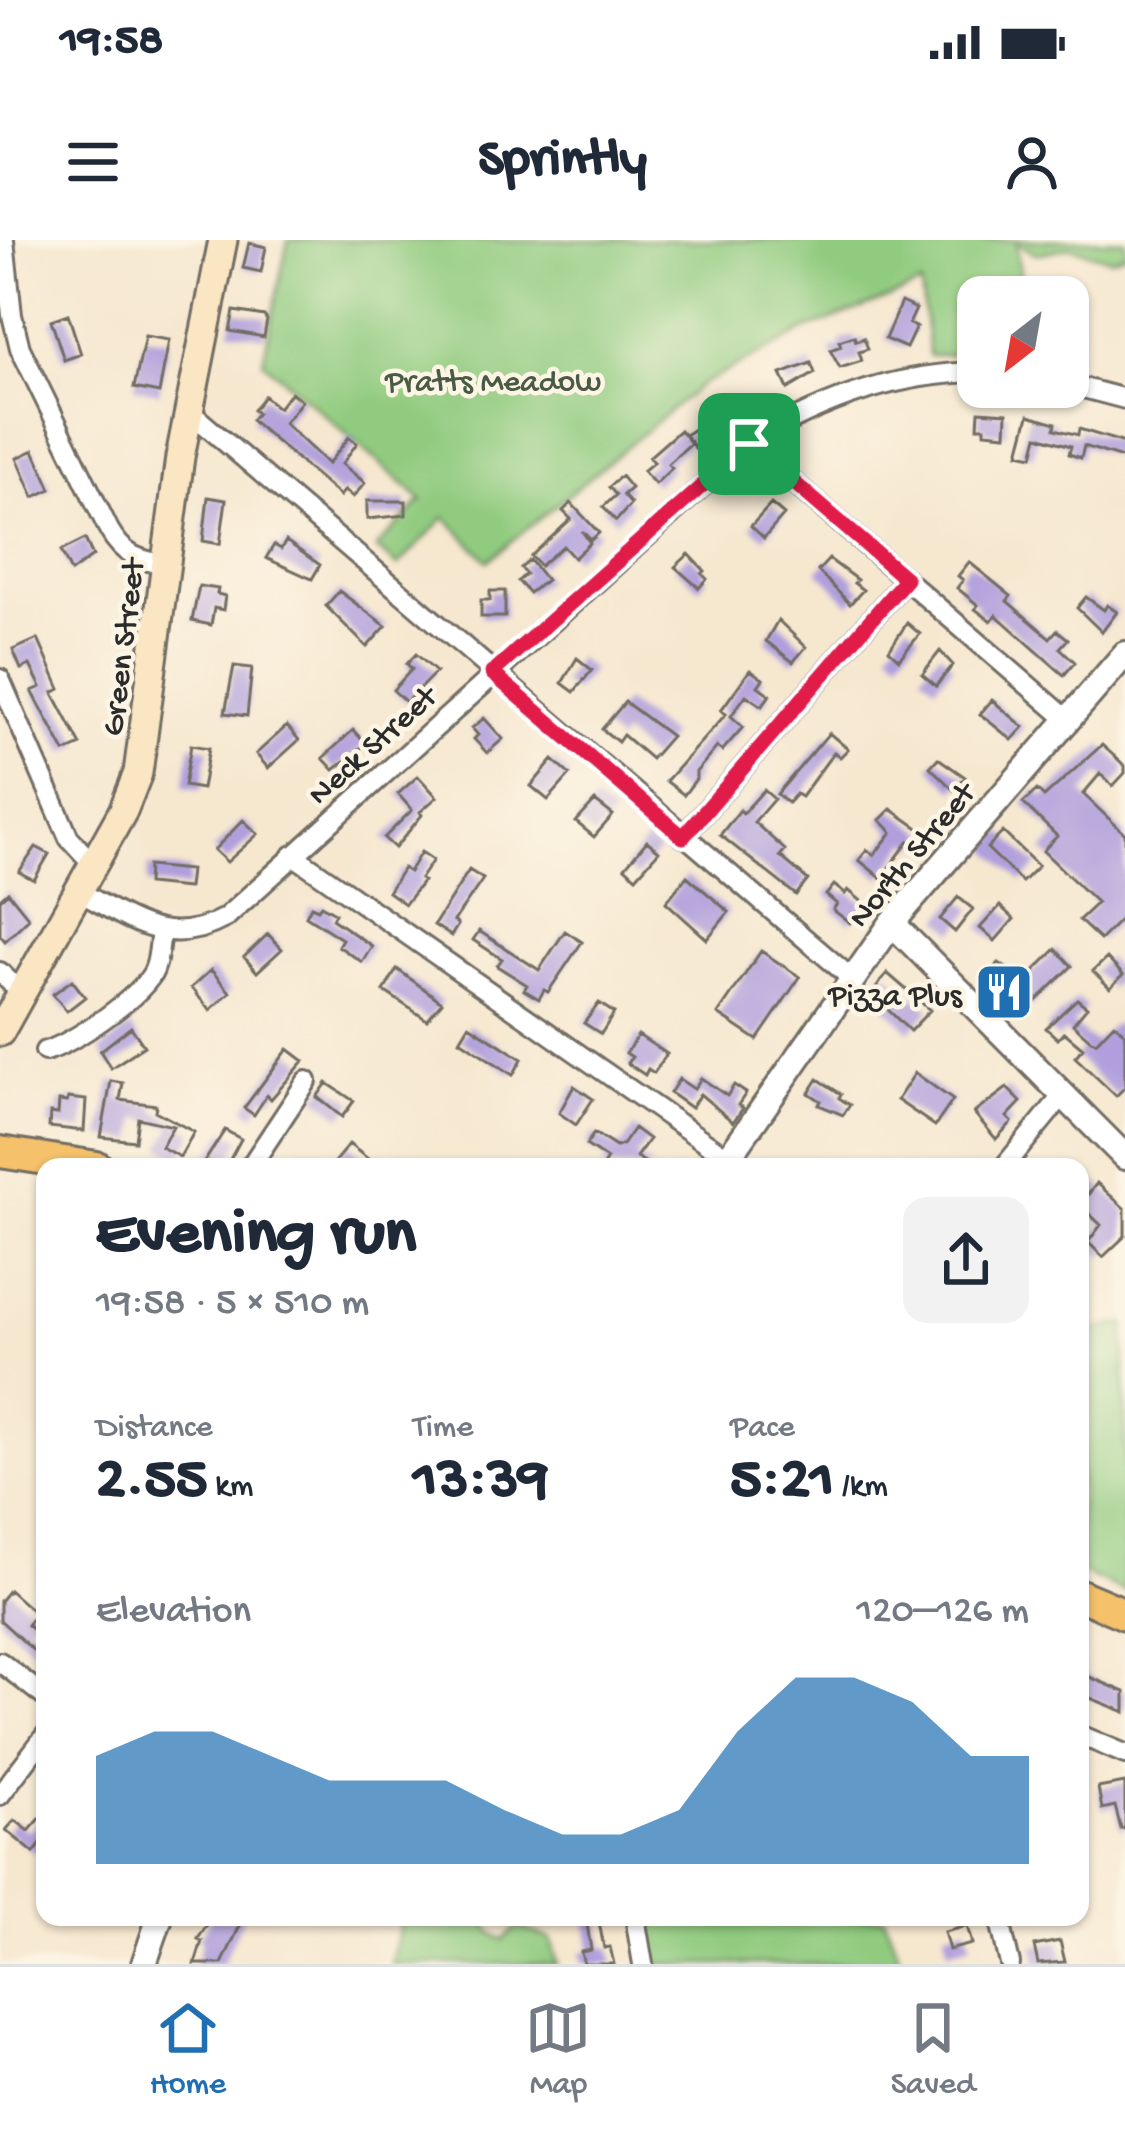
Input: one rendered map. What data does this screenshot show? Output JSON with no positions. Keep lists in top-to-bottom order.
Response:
{
  "streets": {
    "main road": ["Green Street"],
    "street": ["Neck Street", "North Street"]
  },
  "parks": ["Pratts Meadow"],
  "places": {
    "restaurant": ["Pizza Plus"]
  },
  "north": "bottom left",
  "page": {
    "status": "19:58",
    "header": "Sprintly",
    "heading": ["Evening run", "19:58 · 5 × 510 m"],
    "stats": [
      ["Distance", "2.55 km"],
      ["Time", "13:39"],
      ["Pace", "5:21 /km"]
    ],
    "chart": ["Elevation", "120–126 m"],
    "tabs": ["Home", "Map", "Saved"]
  }
}
